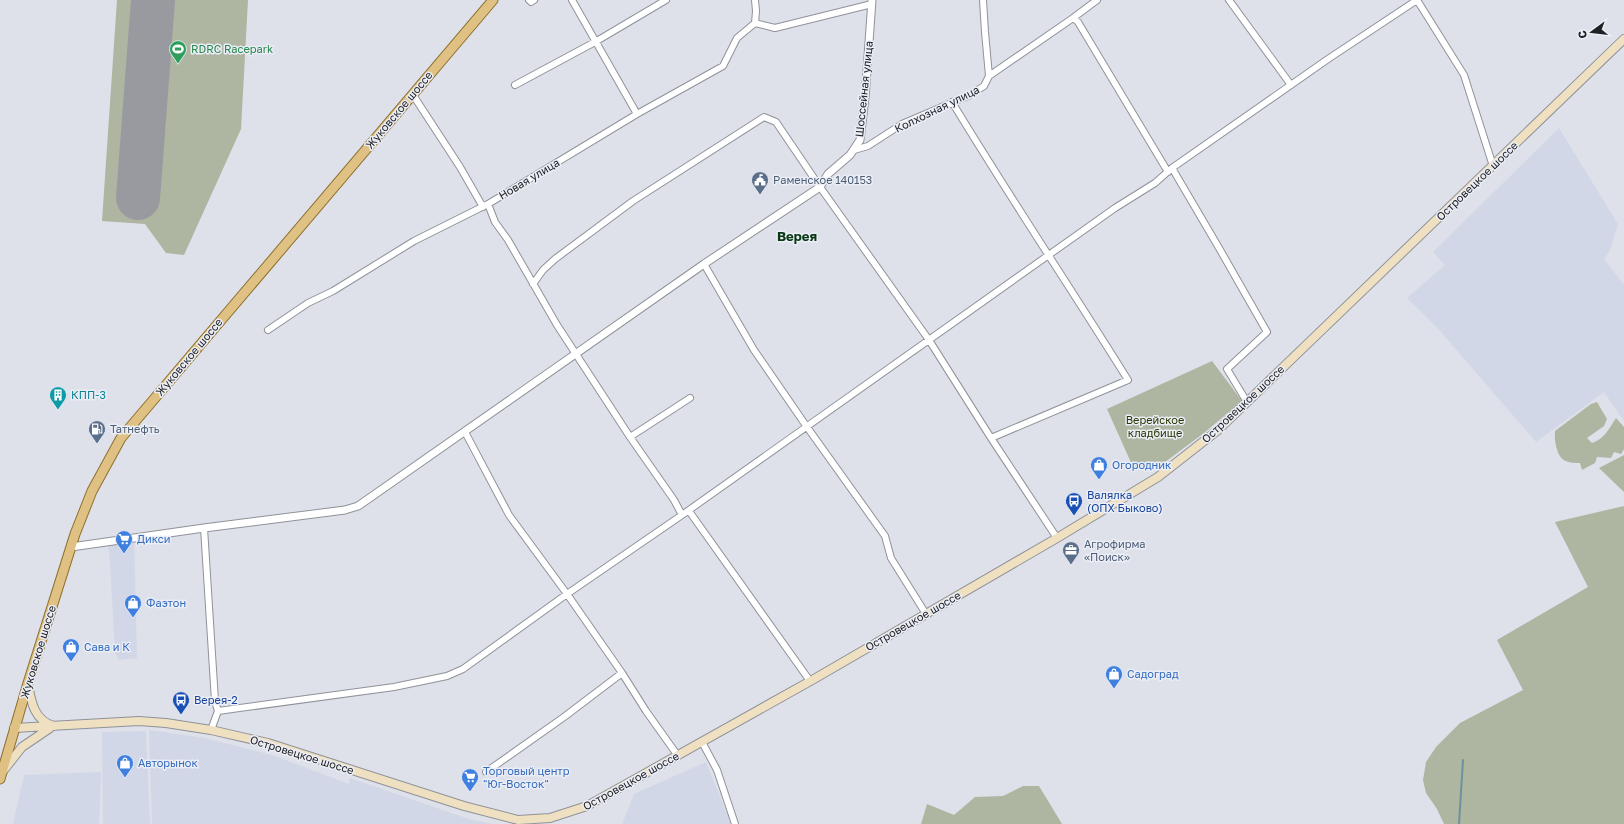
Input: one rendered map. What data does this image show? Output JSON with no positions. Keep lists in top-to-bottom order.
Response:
{
  "streets": {
    "main road": ["Жуковское шоссе", "Островецкое шоссе"],
    "street": ["Шоссейная улица", "Колхозная улица", "Новая улица"]
  },
  "crossings": [
    ["Шоссейная улица", "Колхозная улица"],
    ["Жуковское шоссе", "Островецкое шоссе"]
  ],
  "districts": ["Верея"],
  "parks": ["Верейское кладбище"],
  "places": {
    "sports": ["RDRC Racepark"],
    "public building": ["Раменское 140153"],
    "building": ["КПП-3"],
    "fuel station": ["Татнефть"],
    "shop": [
      "Огородник",
      "Фаэтон",
      "Сава и К",
      "Садоград",
      "Авторынок"
    ],
    "bus stop": ["Валялка (ОПХ Быково)", "Верея-2"],
    "supermarket": ["Дикси", "Торговый центр \"Юг-Восток\""],
    "office": ["Агрофирма «Поиск»"]
  },
  "north": "left"
}
